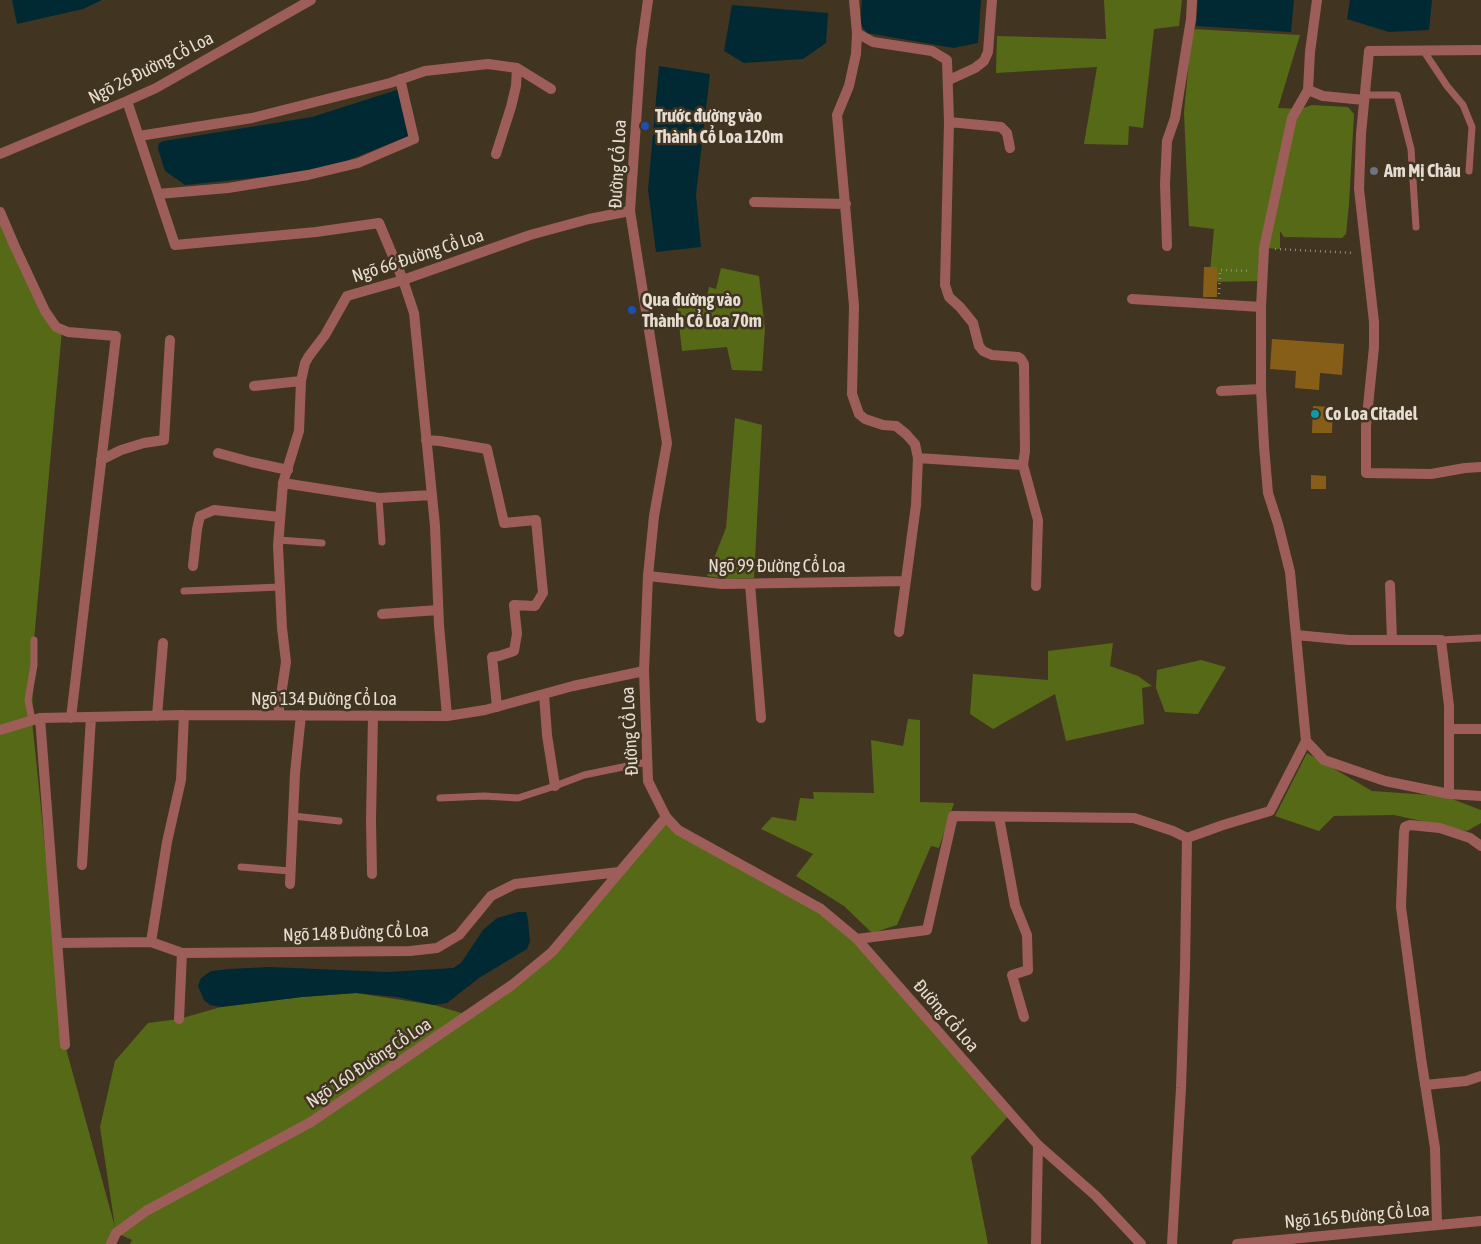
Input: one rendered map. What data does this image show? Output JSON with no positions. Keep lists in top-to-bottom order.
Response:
{
  "streets": {
    "street": [
      "Ngõ 26 Đường Cổ Loa",
      "Đường Cổ Loa",
      "Ngõ 66 Đường Cổ Loa",
      "Ngõ 99 Đường Cổ Loa",
      "Ngõ 134 Đường Cổ Loa",
      "Ngõ 148 Đường Cổ Loa",
      "Ngõ 160 Đường Cổ Loa",
      "Ngõ 165 Đường Cổ Loa"
    ]
  },
  "crossings": [
    ["Đường Cổ Loa", "Ngõ 66 Đường Cổ Loa"],
    ["Đường Cổ Loa", "Ngõ 99 Đường Cổ Loa"],
    ["Đường Cổ Loa", "Ngõ 134 Đường Cổ Loa"],
    ["Ngõ 66 Đường Cổ Loa", "Ngõ 134 Đường Cổ Loa"],
    ["Ngõ 148 Đường Cổ Loa", "Ngõ 160 Đường Cổ Loa"]
  ],
  "places": [
    "Trước đường vào Thành Cổ Loa 120m",
    "Am Mị Châu",
    "Qua đường vào Thành Cổ Loa 70m",
    "Co Loa Citadel"
  ]
}
